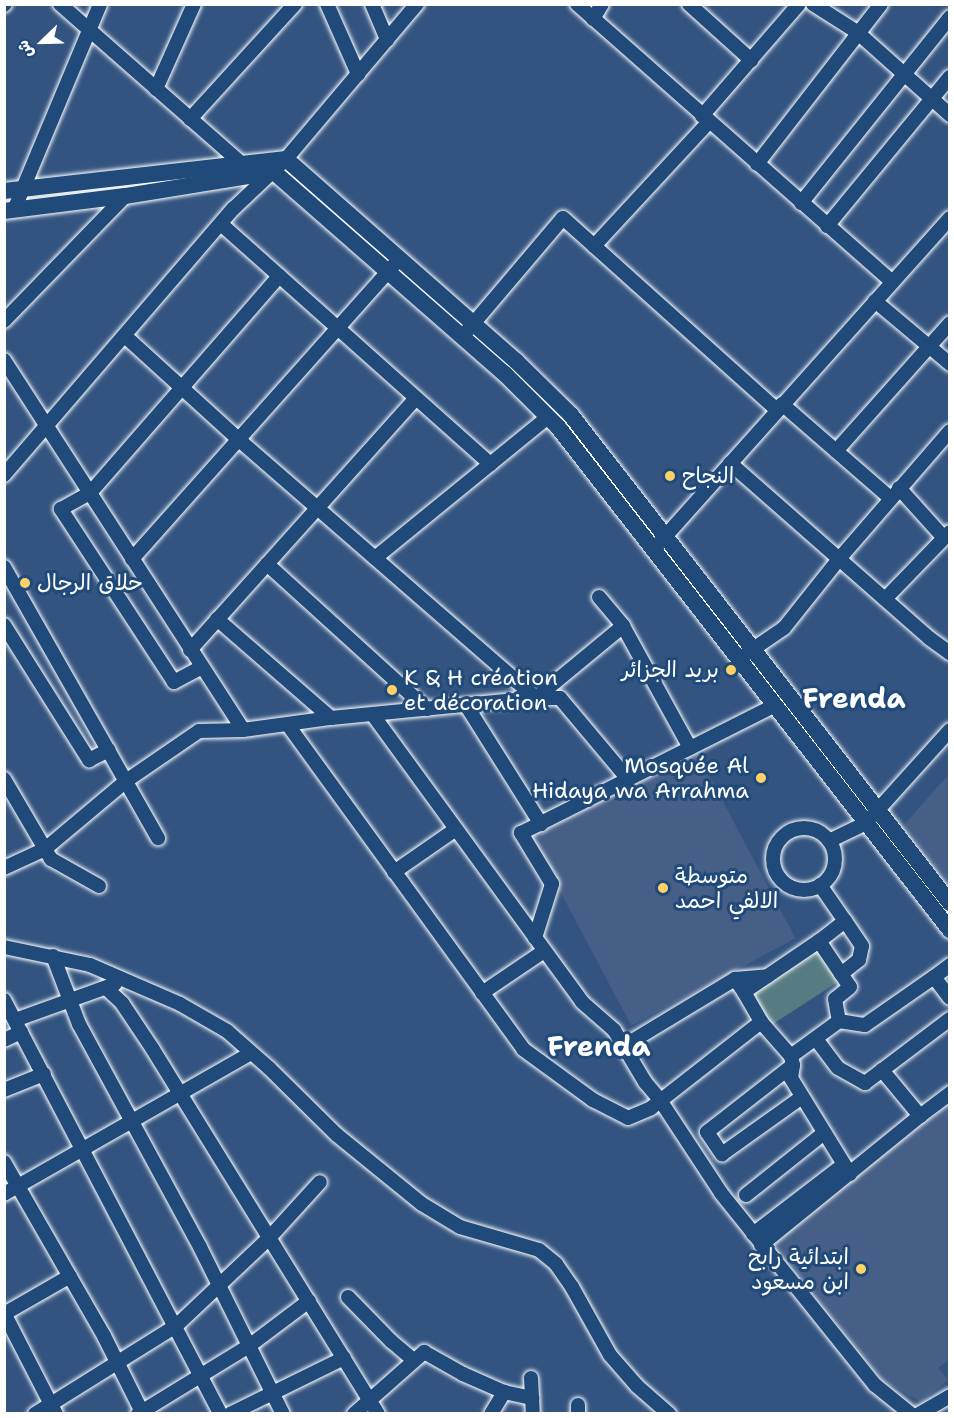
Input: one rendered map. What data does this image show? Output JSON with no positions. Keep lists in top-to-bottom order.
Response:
{
  "districts": ["Frenda", "Frenda"],
  "places": [
    "النجاح",
    "حلاق الرجال",
    "بريد الجزائر",
    "K & H création et décoration",
    "Mosquée Al Hidaya wa Arrahma",
    "متوسطة الالفي احمد",
    "ابتدائية رابح ابن مسعود"
  ],
  "north": "bottom left"
}
